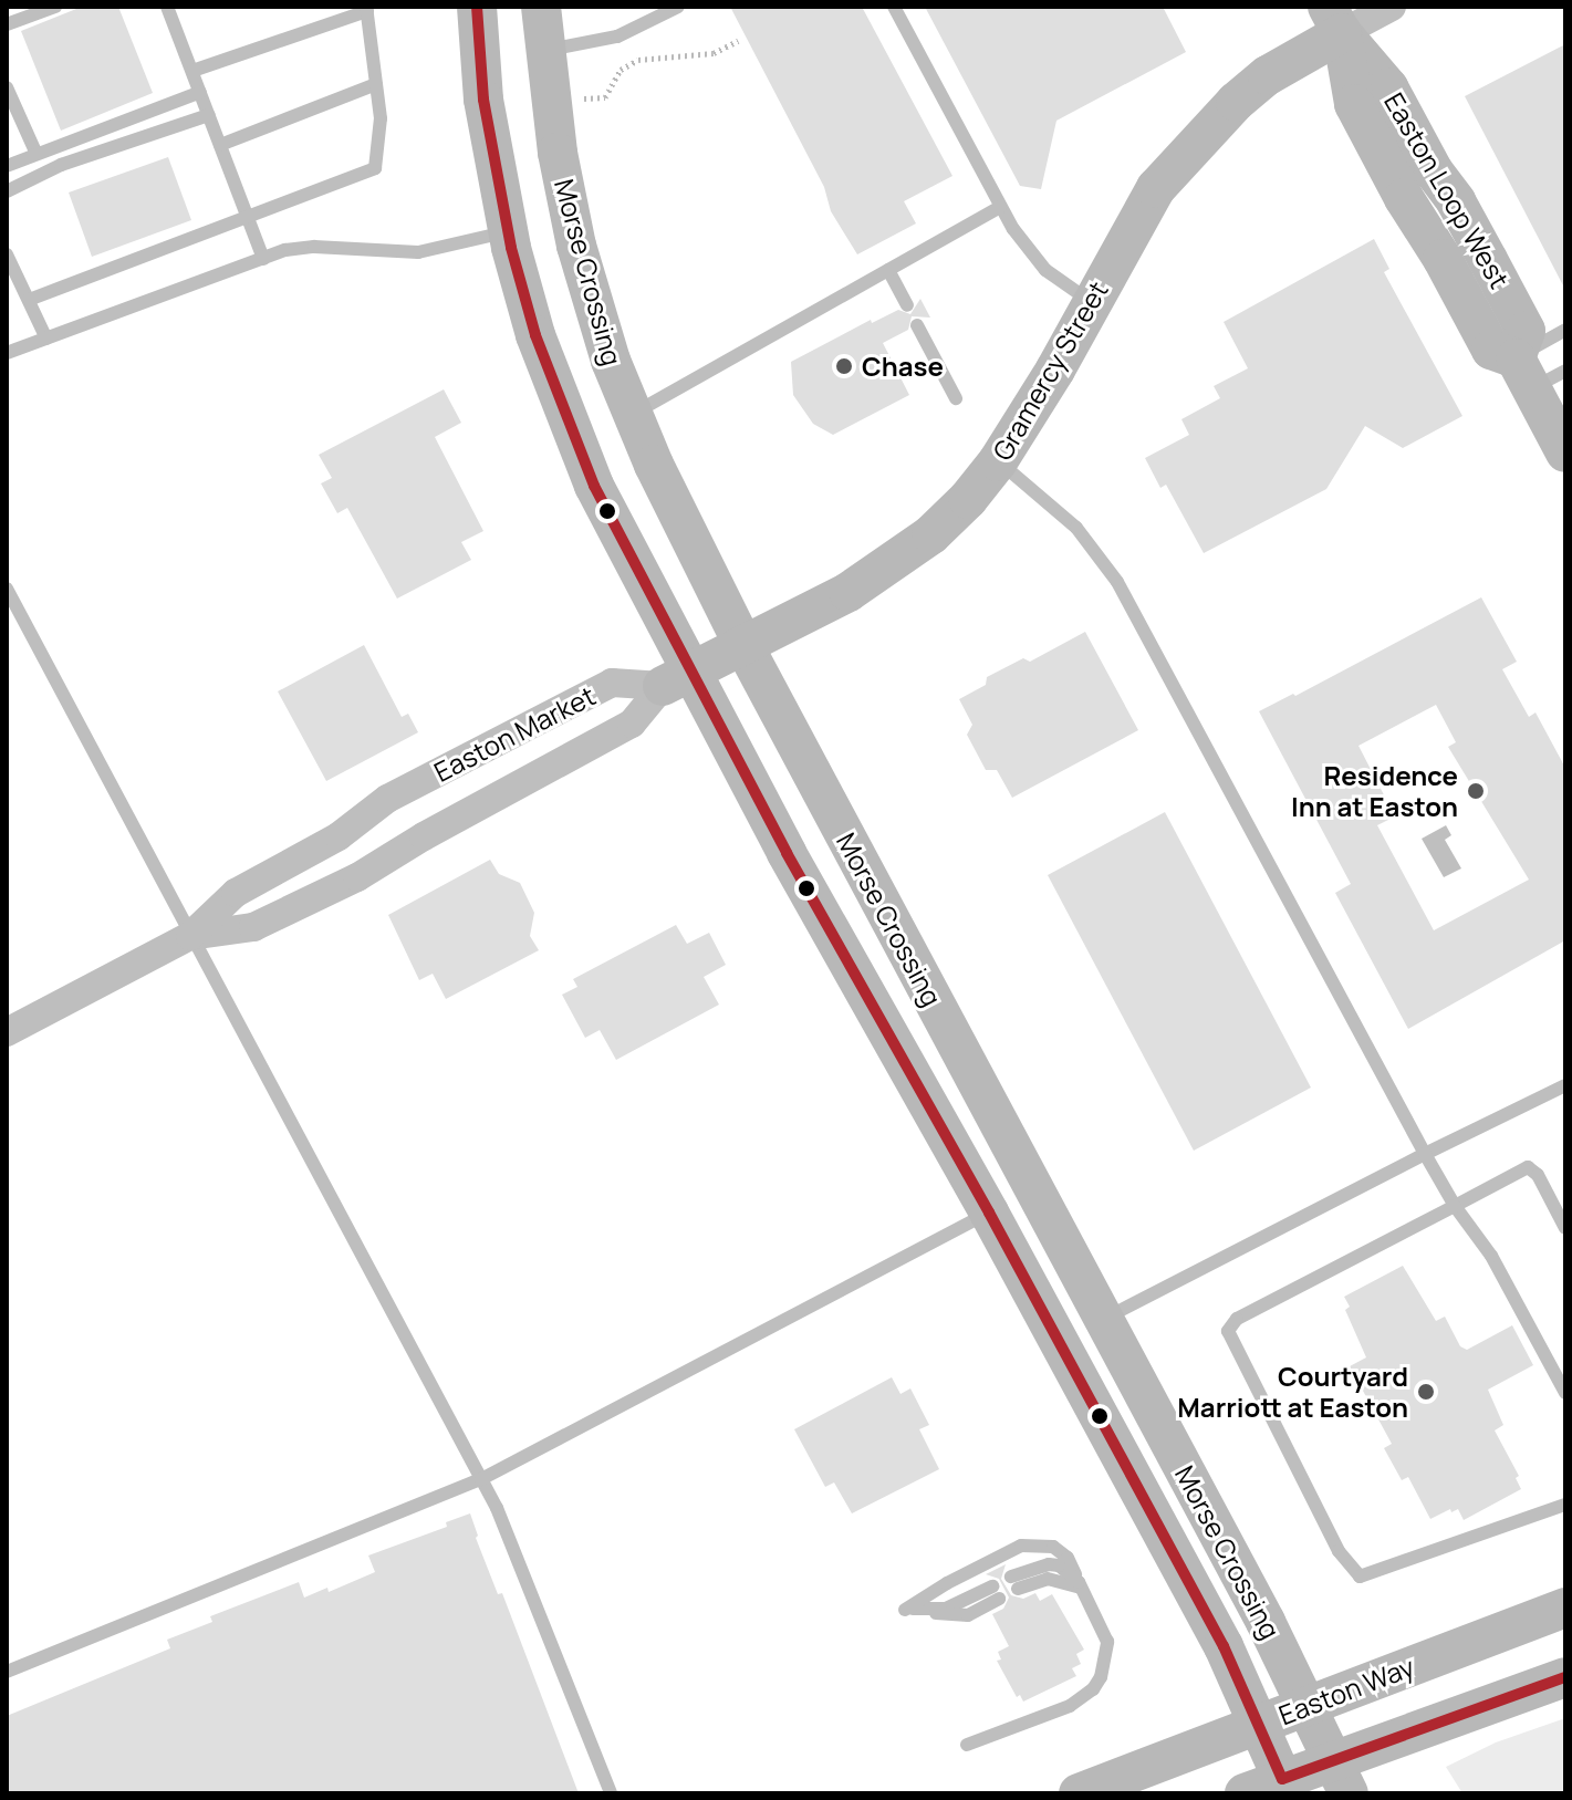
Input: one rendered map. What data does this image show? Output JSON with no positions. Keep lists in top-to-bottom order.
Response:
{
  "streets": {
    "main road": [
      "Easton Loop West",
      "Morse Crossing",
      "Gramercy Street",
      "Easton Way"
    ],
    "street": ["Easton Market"]
  },
  "crossings": [
    ["Easton Loop West", "Gramercy Street"],
    ["Morse Crossing", "Gramercy Street"],
    ["Morse Crossing", "Easton Market"],
    ["Morse Crossing", "Easton Way"],
    ["Gramercy Street", "Easton Market"]
  ],
  "places": ["Chase", "Residence Inn at Easton", "Courtyard Marriott at Easton"]
}
